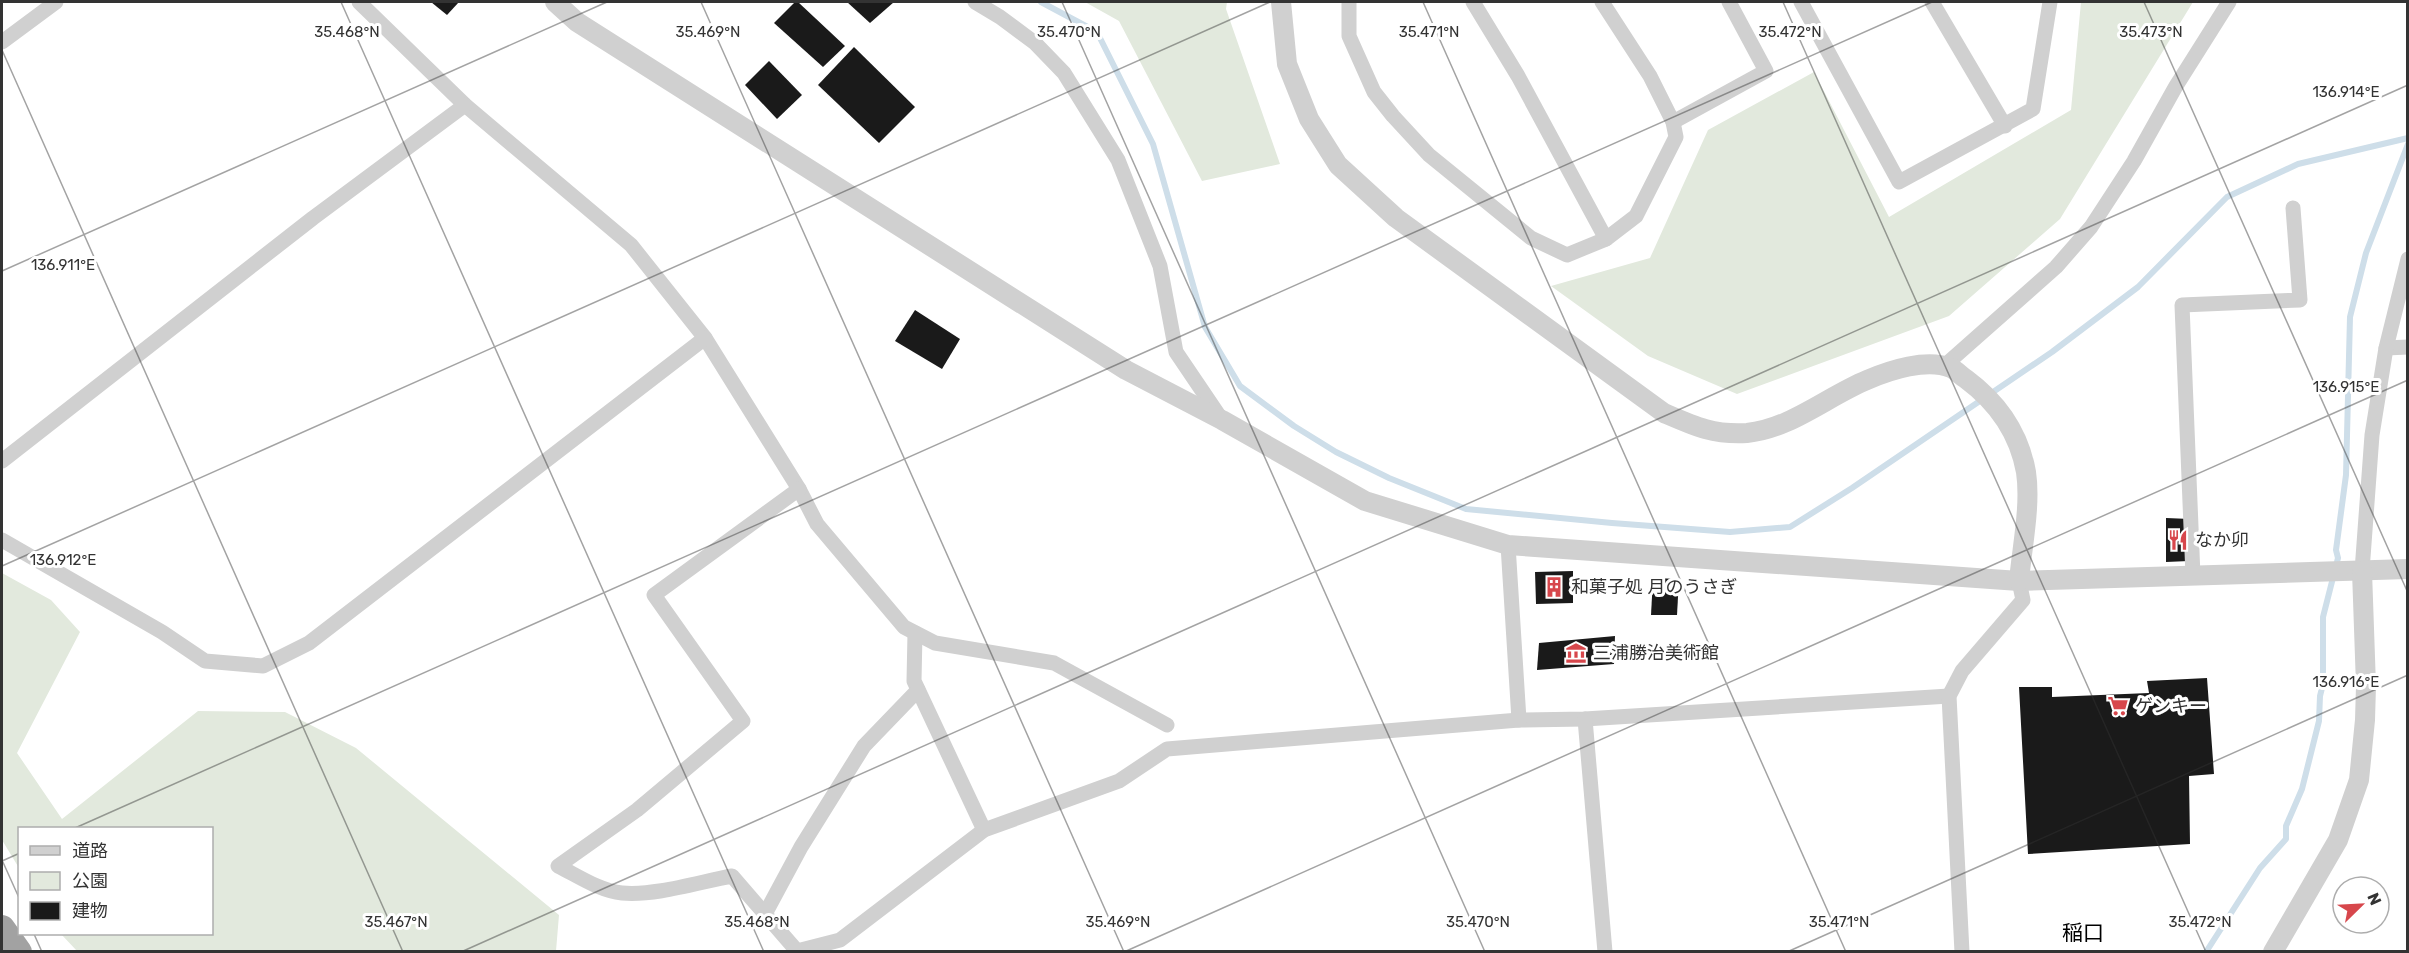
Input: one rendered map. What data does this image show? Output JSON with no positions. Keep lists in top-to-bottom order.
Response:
{
  "districts": ["稲口"],
  "places": {
    "restaurant": ["なか卯"],
    "building": ["和菓子処 月のうさぎ"],
    "museum": ["三浦勝治美術館"],
    "supermarket": ["ゲンキー"]
  },
  "legend": ["道路", "公園", "建物"],
  "north": "top right",
  "coordinates": [
    "35.472°N",
    "35.473°N",
    "35.468°N",
    "35.469°N",
    "35.470°N",
    "35.471°N",
    "136.914°E",
    "136.911°E",
    "136.915°E",
    "136.912°E",
    "136.916°E",
    "35.467°N"
  ]
}
